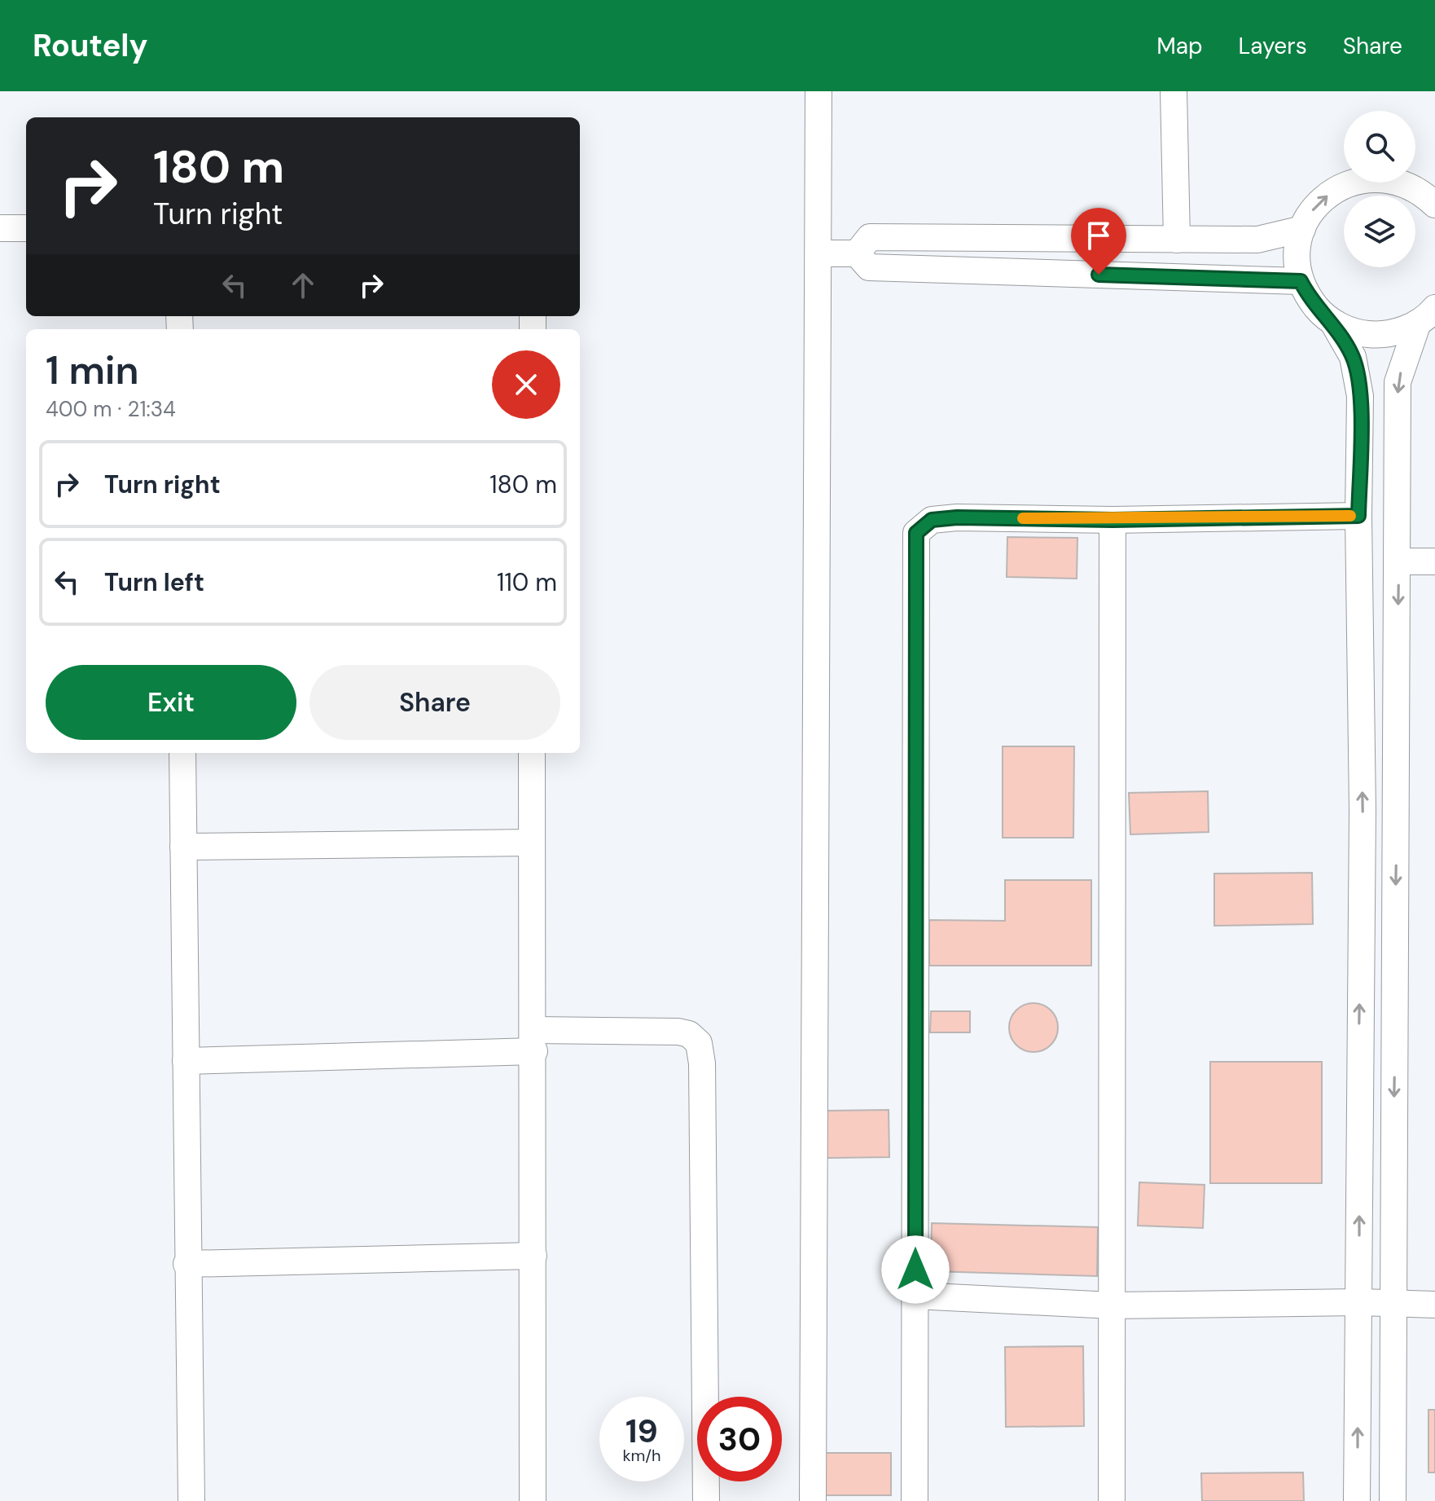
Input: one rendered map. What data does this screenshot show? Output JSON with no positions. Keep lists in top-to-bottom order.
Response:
{
  "page": {
    "header": "Routely",
    "nav": ["Map", "Layers", "Share"],
    "turn": ["180 m", "Turn right"],
    "heading": ["1 min", "400 m · 21:34"],
    "list": [
      {
        "name": "Turn right",
        "value": "180 m"
      },
      {
        "name": "Turn left",
        "value": "110 m"
      }
    ],
    "buttons": ["Exit", "Share"],
    "speed": "19 km/h",
    "limit": "30"
  }
}
